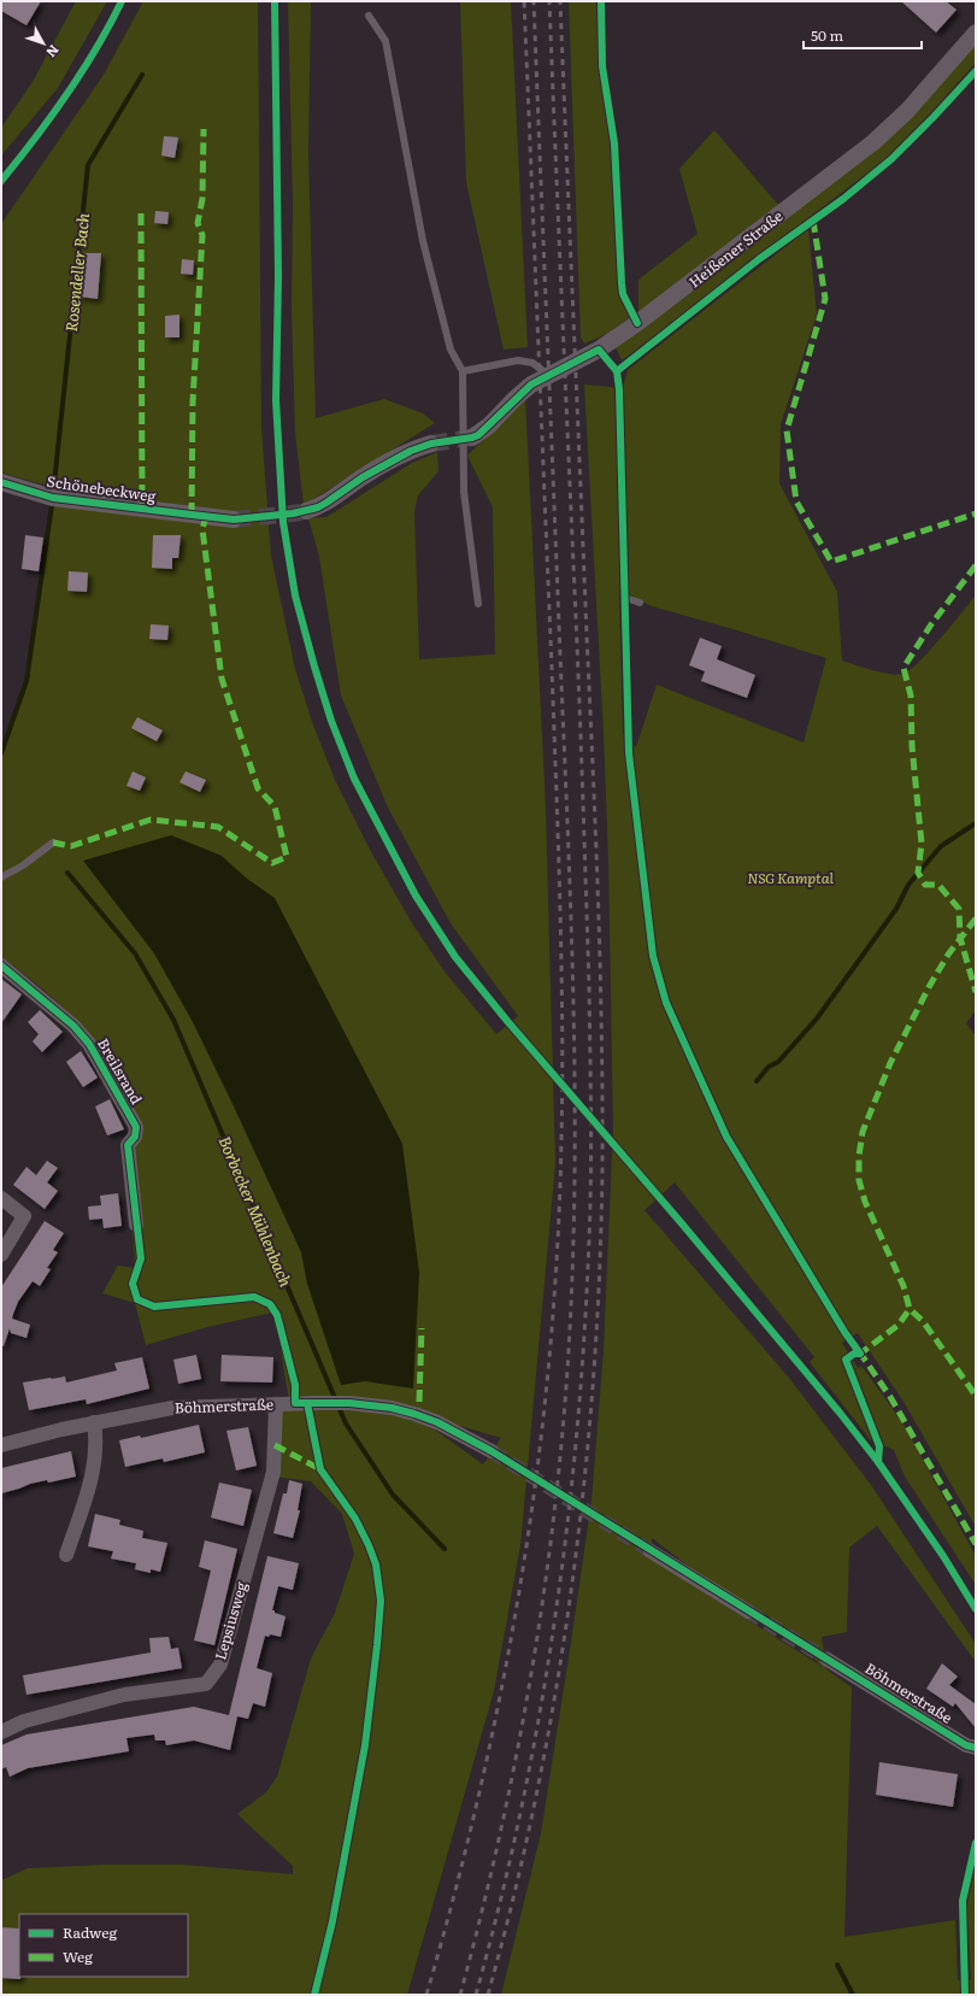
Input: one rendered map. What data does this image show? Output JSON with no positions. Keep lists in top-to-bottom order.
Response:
{
  "streets": {
    "street": [
      "Heißener Straße",
      "Schönebeckweg",
      "Breilsrand",
      "Böhmerstraße",
      "Lepsiusweg"
    ]
  },
  "crossings": [
    ["Böhmerstraße", "Lepsiusweg"]
  ],
  "water": ["Rosendeller Bach", "Borbecker Mühlenbach"],
  "parks": ["NSG Kamptal"],
  "legend": ["Radweg", "Weg"],
  "scale_bar": "50 m",
  "north": "bottom right"
}
